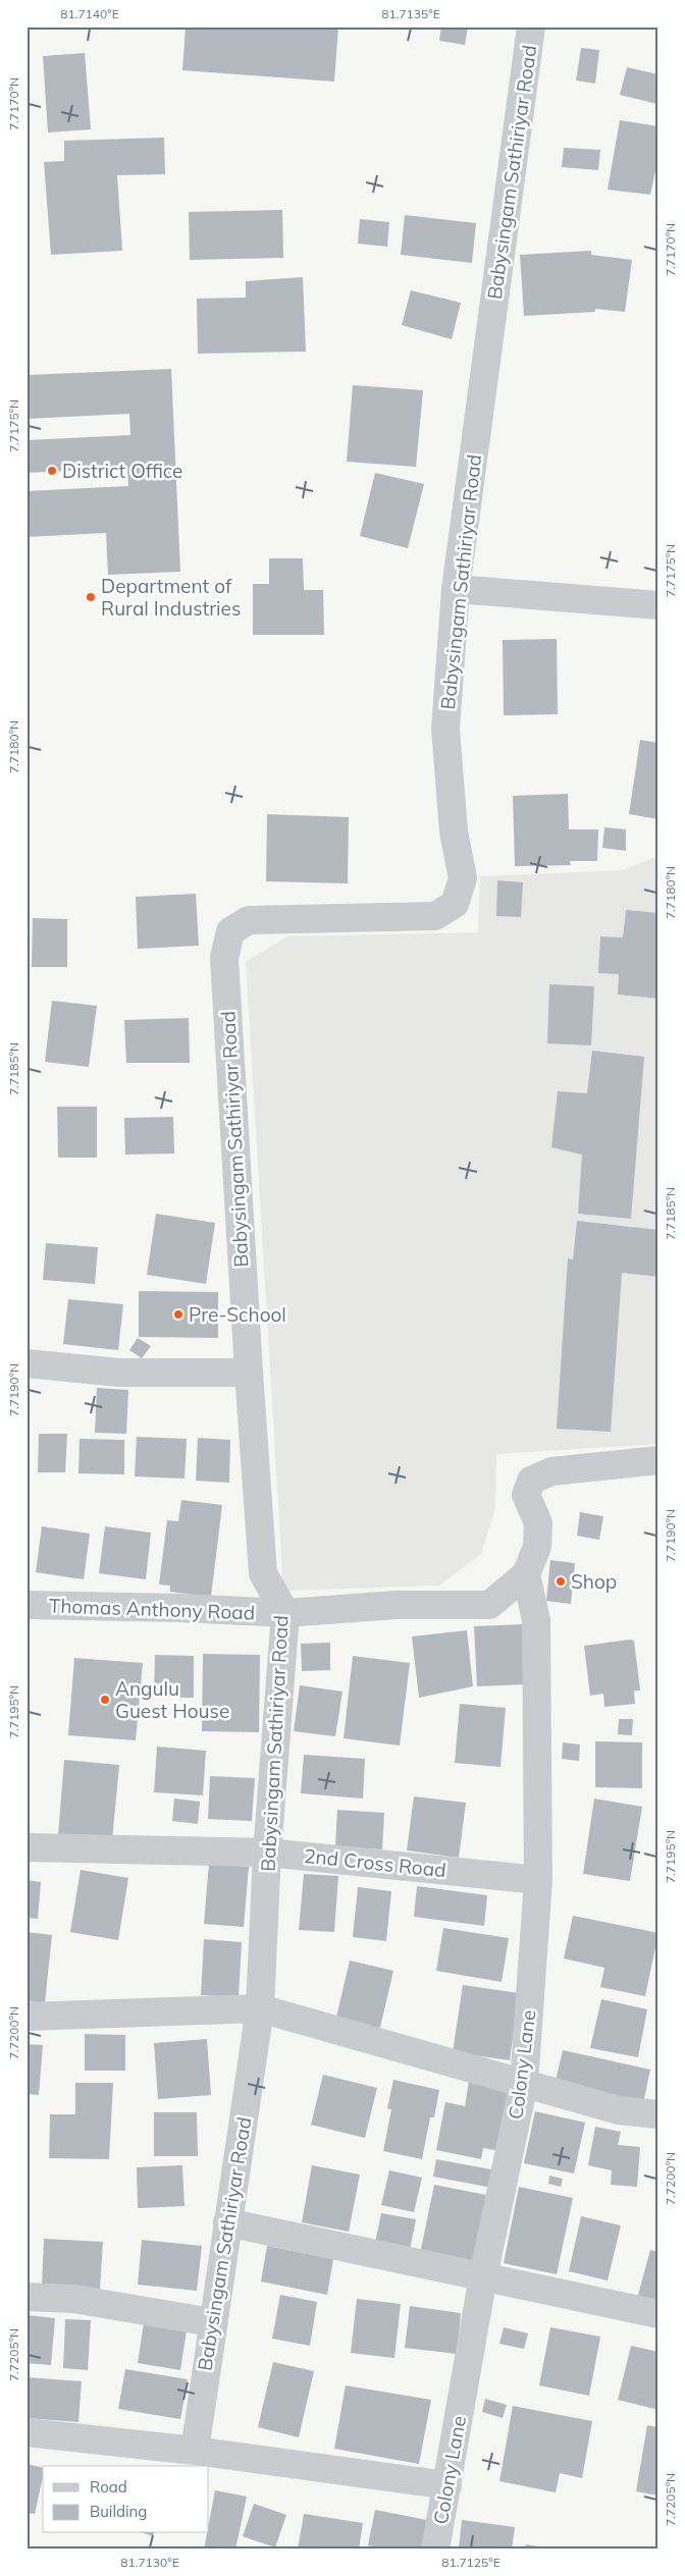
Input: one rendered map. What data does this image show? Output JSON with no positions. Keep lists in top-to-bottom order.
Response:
{
  "streets": {
    "street": [
      "Babysingam Sathiriyar Road",
      "Thomas Anthony Road",
      "2nd Cross Road",
      "Colony Lane"
    ]
  },
  "crossings": [
    ["Babysingam Sathiriyar Road", "Thomas Anthony Road"],
    ["Babysingam Sathiriyar Road", "2nd Cross Road"],
    ["Thomas Anthony Road", "Colony Lane"],
    ["2nd Cross Road", "Colony Lane"]
  ],
  "places": [
    "District Office",
    "Department of Rural Industries",
    "Pre-School",
    "Shop",
    "Angulu Guest House"
  ],
  "legend": ["Road", "Building"],
  "coordinates": [
    "81.7140°E",
    "81.7135°E",
    "7.7170°N",
    "7.7175°N",
    "7.7180°N",
    "7.7185°N",
    "7.7190°N",
    "7.7195°N",
    "7.7200°N",
    "7.7205°N",
    "81.7130°E",
    "81.7125°E"
  ]
}
